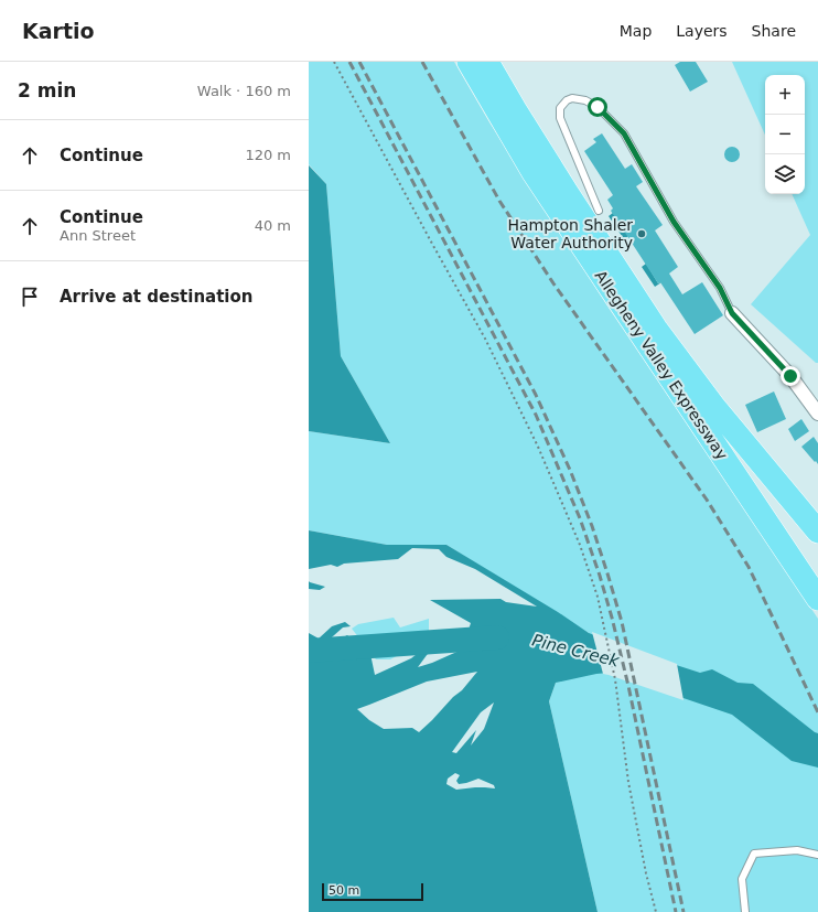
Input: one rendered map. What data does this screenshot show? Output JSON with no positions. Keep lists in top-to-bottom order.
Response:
{
  "streets": {
    "highway": ["Allegheny Valley Expressway"]
  },
  "water": ["Pine Creek"],
  "places": ["Hampton Shaler Water Authority"],
  "scale_bar": "50 m",
  "page": {
    "header": "Kartio",
    "nav": ["Map", "Layers", "Share"],
    "heading": ["2 min", "Walk · 160 m"],
    "map_buttons": ["+", "−"],
    "list": [
      ["Continue", "120 m"],
      ["Continue", "Ann Street", "40 m"],
      "Arrive at destination"
    ],
    "scale": "50 m"
  }
}
